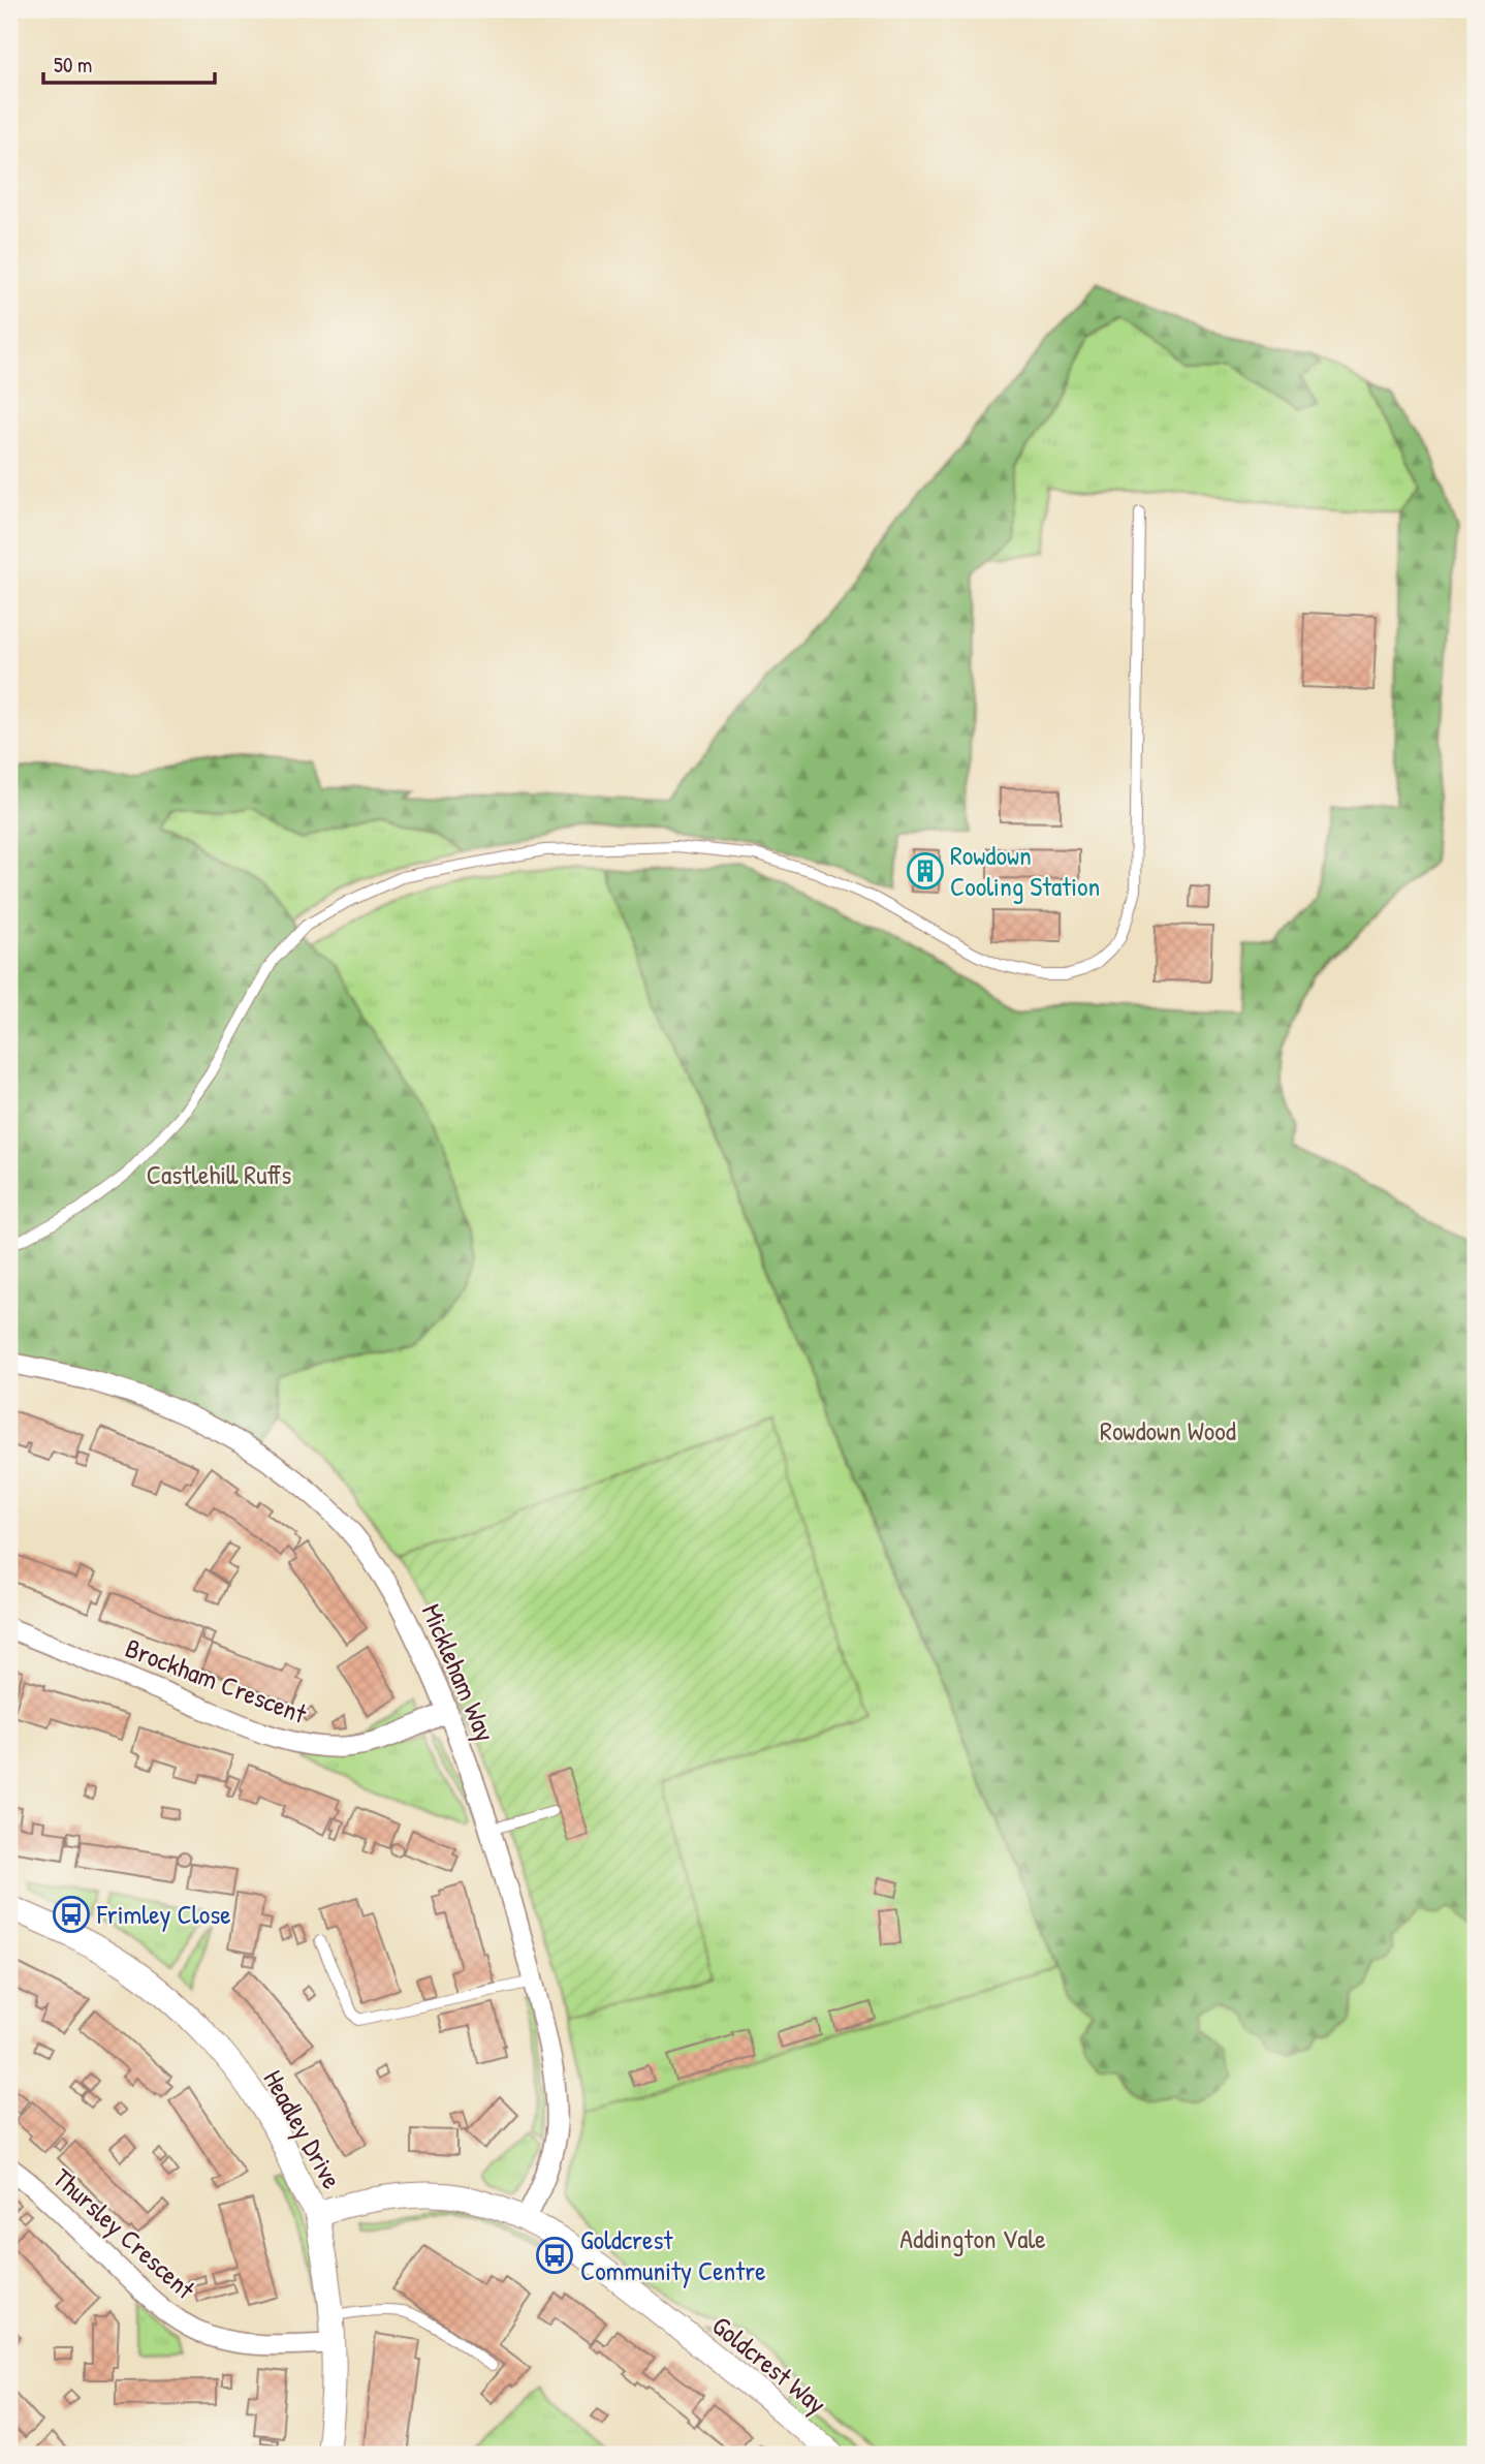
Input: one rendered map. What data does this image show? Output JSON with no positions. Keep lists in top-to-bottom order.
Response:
{
  "streets": {
    "street": [
      "Mickleham Way",
      "Brockham Crescent",
      "Headley Drive",
      "Thursley Crescent",
      "Goldcrest Way"
    ]
  },
  "crossings": [
    ["Mickleham Way", "Brockham Crescent"],
    ["Mickleham Way", "Goldcrest Way"],
    ["Headley Drive", "Thursley Crescent"],
    ["Headley Drive", "Goldcrest Way"]
  ],
  "parks": ["Castlehill Ruffs", "Rowdown Wood", "Addington Vale"],
  "places": {
    "building": ["Rowdown Cooling Station"],
    "bus stop": ["Frimley Close", "Goldcrest Community Centre"]
  },
  "scale_bar": "50 m"
}
